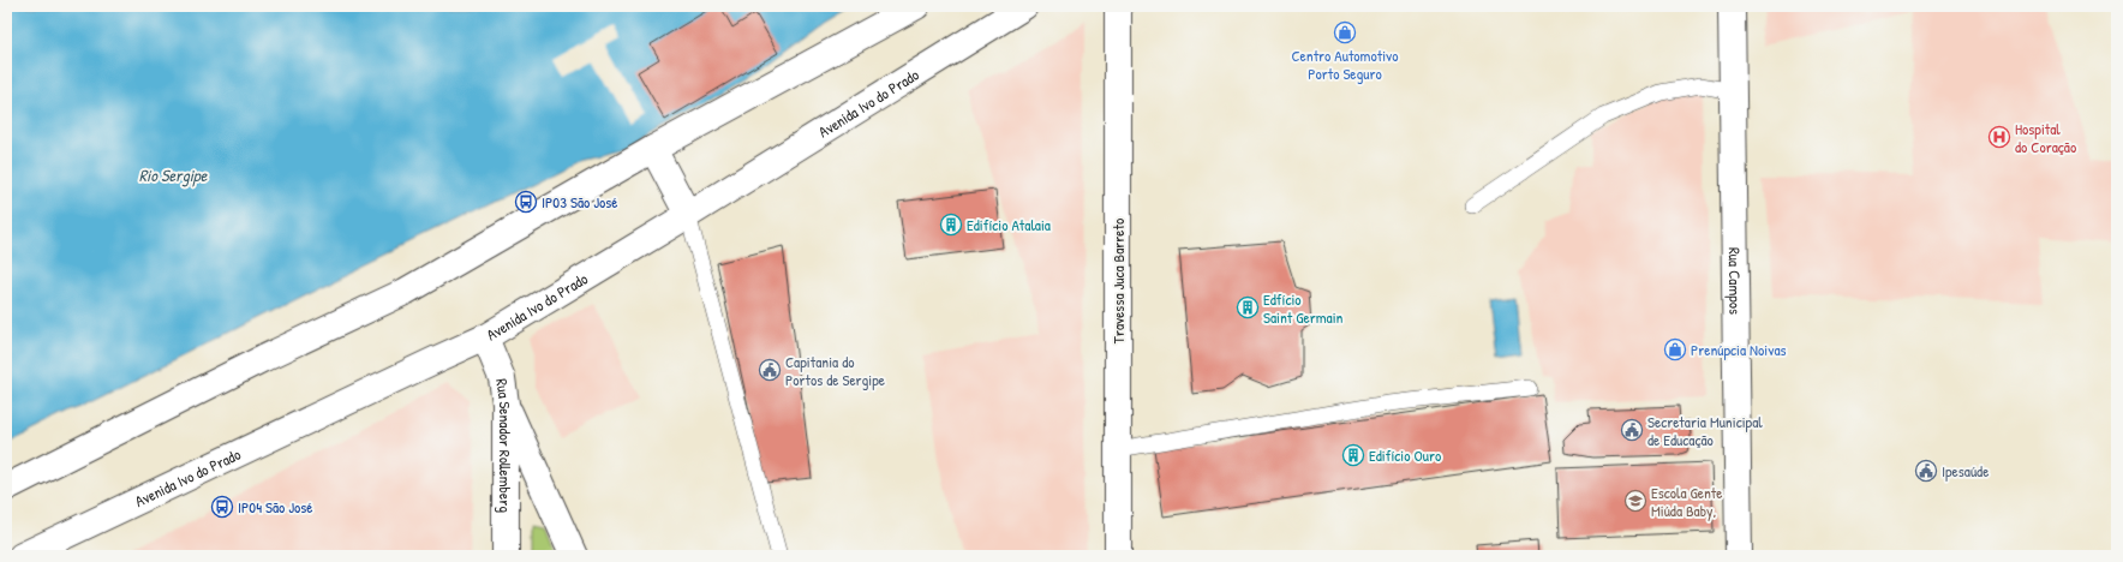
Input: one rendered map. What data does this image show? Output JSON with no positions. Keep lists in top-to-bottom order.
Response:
{
  "streets": {
    "main road": [
      "Avenida Ivo do Prado",
      "Travessa Juca Barreto",
      "Rua Campos",
      "Rua Senador Rollemberg"
    ]
  },
  "crossings": [
    ["Avenida Ivo do Prado", "Rua Senador Rollemberg"]
  ],
  "water": ["Rio Sergipe"],
  "places": {
    "shop": ["Centro Automotivo Porto Seguro", "Prenúpcia Noivas"],
    "hospital": ["Hospital do Coração"],
    "bus stop": ["IP03 São José", "IP04 São José"],
    "building": ["Edifício Atalaia", "Edfício Saint Germain", "Edifício Ouro"],
    "public building": ["Capitania do Portos de Sergipe", "Secretaria Municipal de Educação", "Ipesaúde"],
    "school or university": ["Escola Gente Miúda Baby,"]
  }
}
